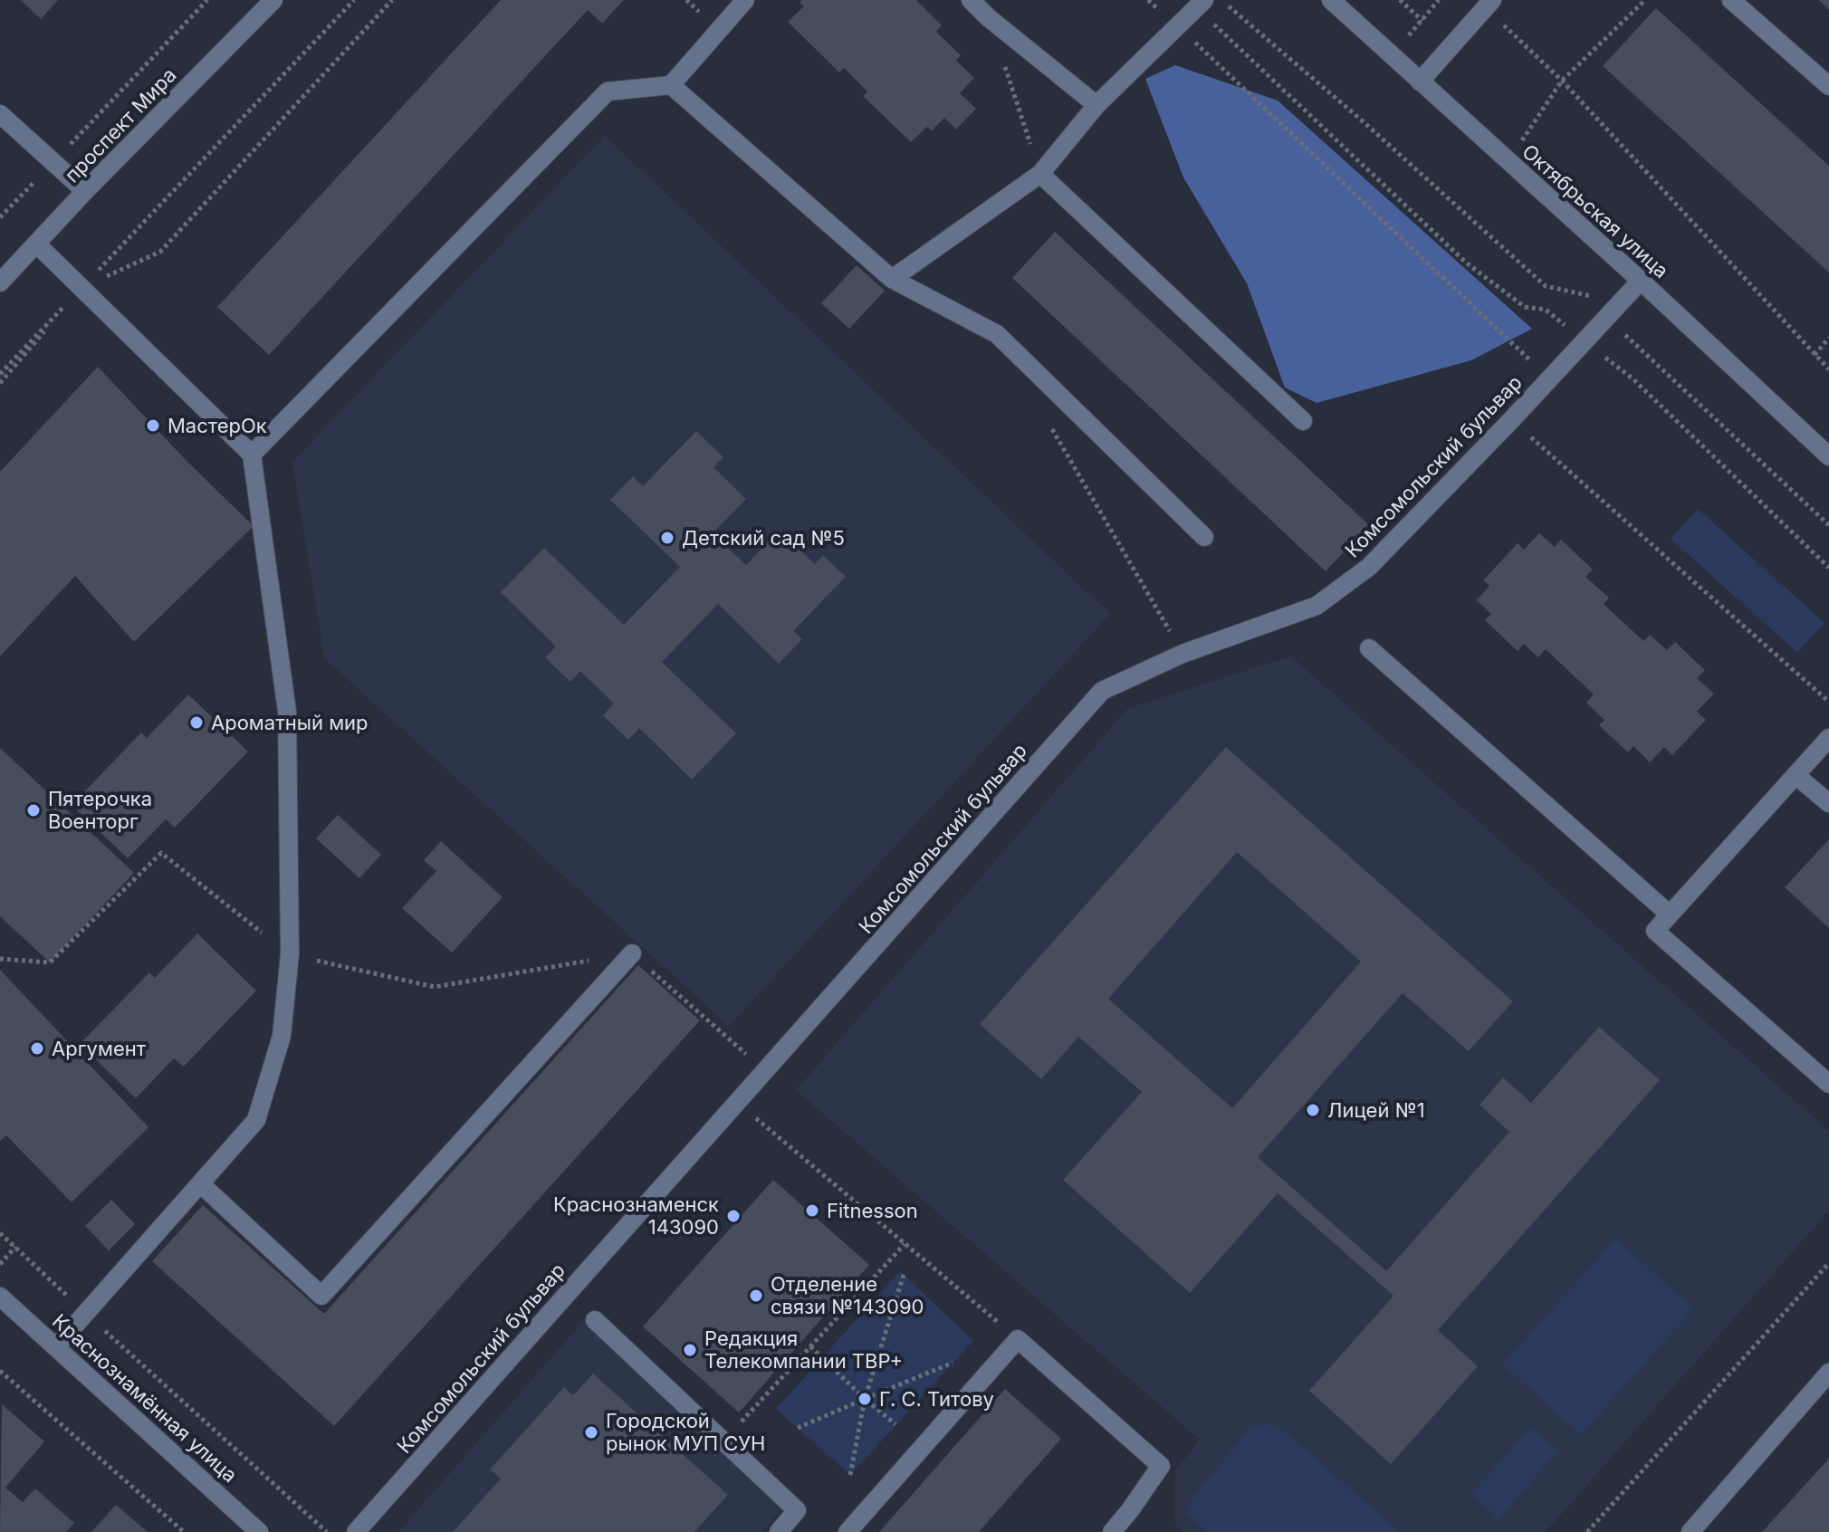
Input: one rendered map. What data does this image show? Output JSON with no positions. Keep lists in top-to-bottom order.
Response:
{
  "streets": {
    "street": [
      "проспект Мира",
      "Октябрьская улица",
      "Комсомольский бульвар",
      "Краснознамённая улица"
    ]
  },
  "crossings": [
    ["Октябрьская улица", "Комсомольский бульвар"]
  ],
  "places": [
    "МастерОк",
    "Детский сад №5",
    "Ароматный мир",
    "Пятерочка Военторг",
    "Аргумент",
    "Лицей №1",
    "Fitnesson",
    "Краснознаменск 143090",
    "Отделение связи №143090",
    "Редакция Телекомпании ТВР+",
    "Г. С. Титову",
    "Городской рынок МУП СУН"
  ]
}
